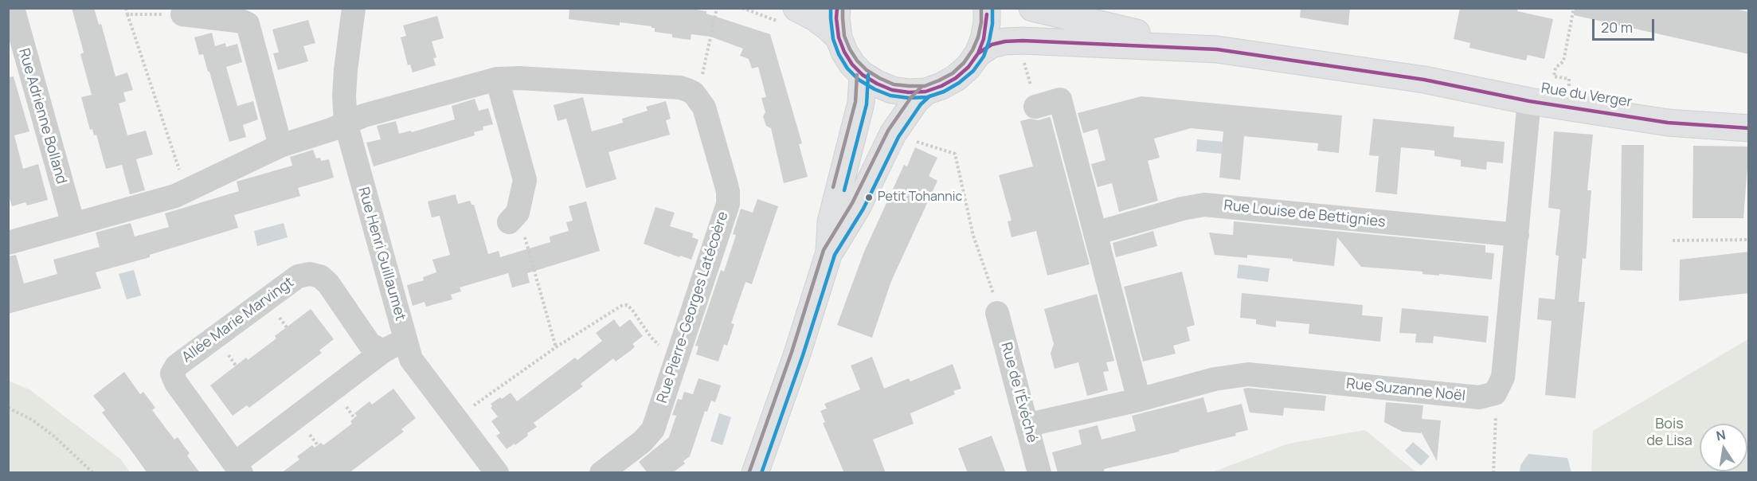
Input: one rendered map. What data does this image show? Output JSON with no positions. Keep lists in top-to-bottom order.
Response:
{
  "streets": {
    "main road": ["Rue du Verger"],
    "street": [
      "Rue Adrienne Bolland",
      "Rue Louise de Bettignies",
      "Rue Henri Guillaumet",
      "Rue Pierre-Georges Latécoère",
      "Allée Marie Marvingt",
      "Rue Suzanne Noël",
      "Rue de l'Évéché"
    ]
  },
  "crossings": [
    ["Rue Henri Guillaumet", "Allée Marie Marvingt"],
    ["Rue Suzanne Noël", "Rue de l'Évéché"]
  ],
  "parks": ["Bois de Lisa"],
  "places": ["Petit Tohannic"],
  "scale_bar": "20 m",
  "north": "top"
}
